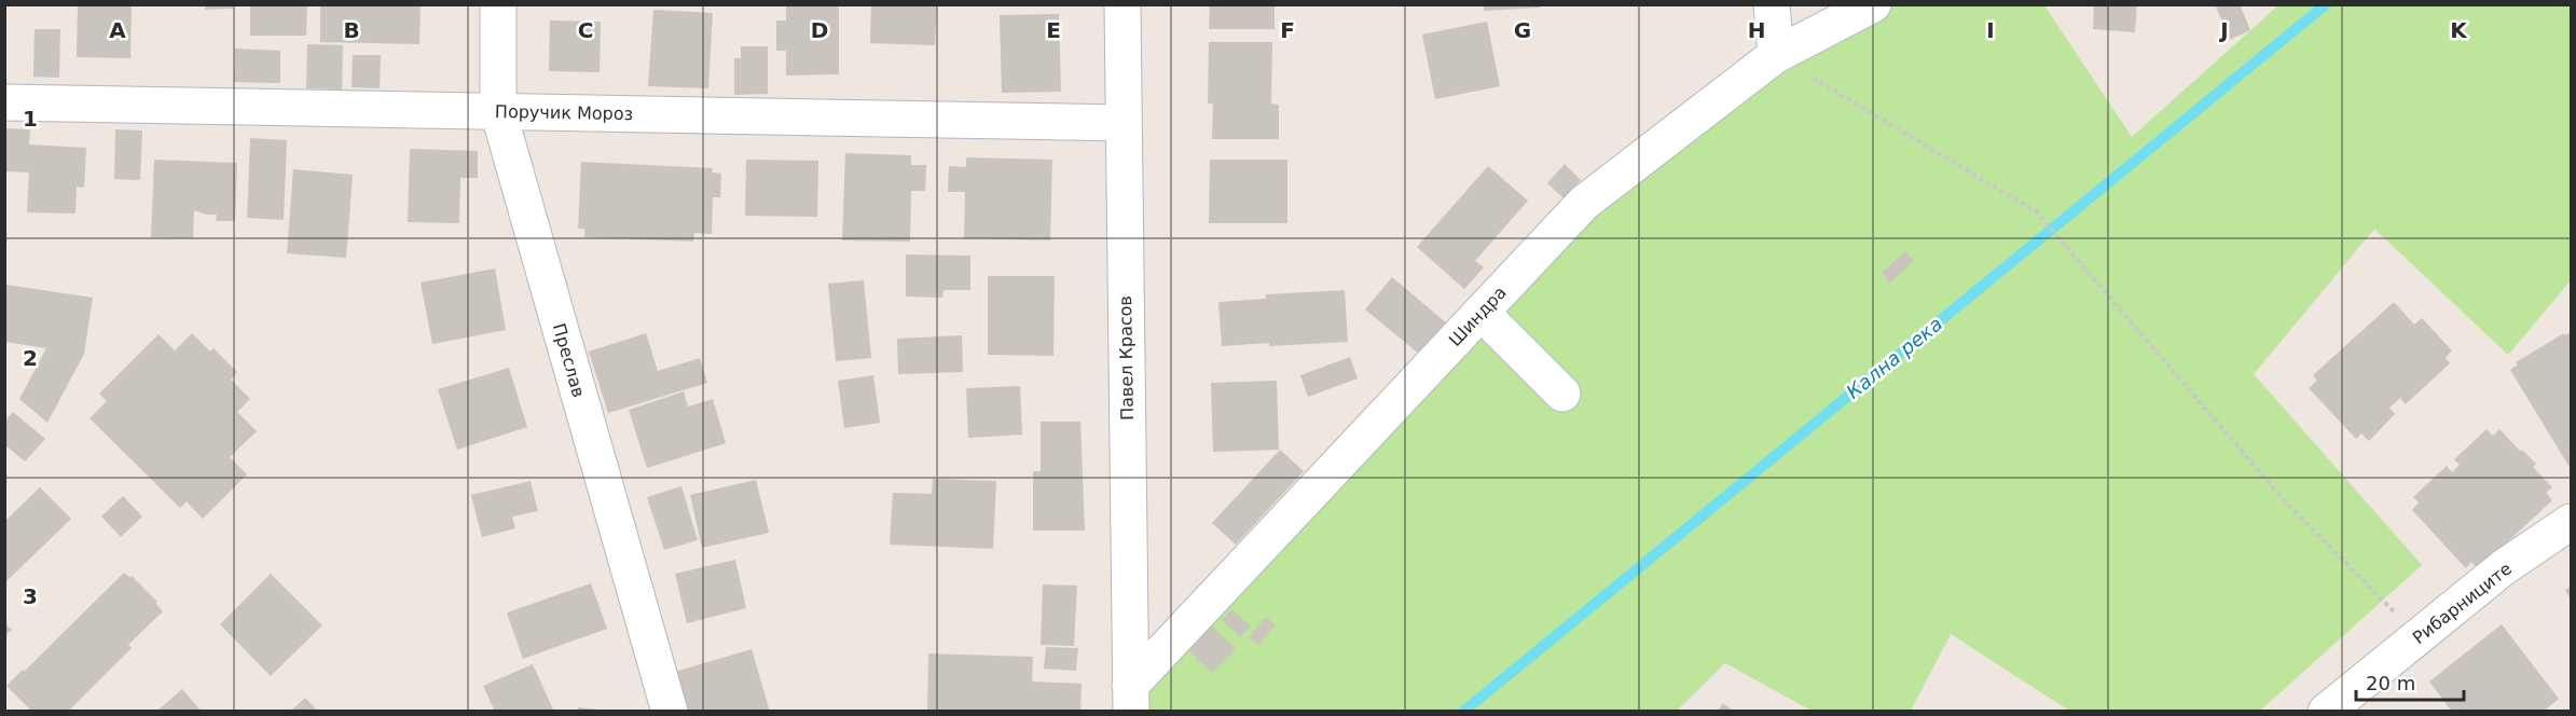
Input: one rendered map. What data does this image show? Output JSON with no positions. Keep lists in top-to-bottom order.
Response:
{
  "streets": {
    "street": [
      "Поручик Мороз",
      "Шиндра",
      "Павел Красов",
      "Преслав",
      "Рибарниците"
    ]
  },
  "crossings": [
    ["Поручик Мороз", "Павел Красов"],
    ["Поручик Мороз", "Преслав"],
    ["Шиндра", "Павел Красов"]
  ],
  "water": ["Кална река"],
  "scale_bar": "20 m",
  "grid": {
    "columns": [
      "A",
      "B",
      "C",
      "D",
      "E",
      "F",
      "G",
      "H",
      "I",
      "J",
      "K"
    ],
    "rows": ["1", "2", "3"]
  }
}
